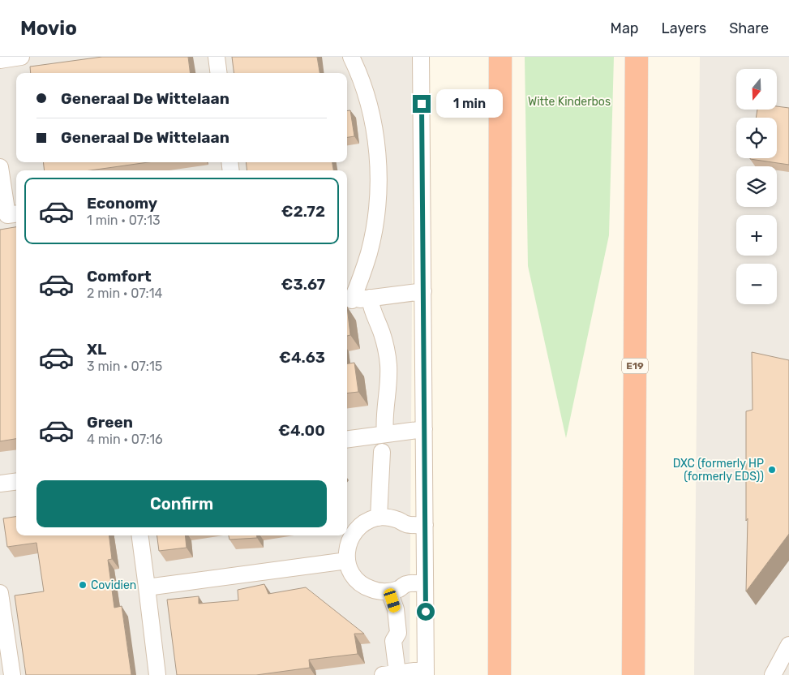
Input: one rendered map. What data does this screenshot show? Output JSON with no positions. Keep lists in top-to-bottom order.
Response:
{
  "streets": {
    "highway": ["E19"]
  },
  "parks": ["Witte Kinderbos"],
  "places": ["DXC (formerly HP (formerly EDS))", "Covidien"],
  "north": "bottom",
  "page": {
    "header": "Movio",
    "nav": ["Map", "Layers", "Share"],
    "map_buttons": ["+", "−"],
    "banner": ["Generaal De Wittelaan", "Generaal De Wittelaan"],
    "bubble": "1 min",
    "list": [
      {
        "name": "Economy",
        "note": "1 min · 07:13",
        "value": "€2.72"
      },
      {
        "name": "Comfort",
        "note": "2 min · 07:14",
        "value": "€3.67"
      },
      {
        "name": "XL",
        "note": "3 min · 07:15",
        "value": "€4.63"
      },
      {
        "name": "Green",
        "note": "4 min · 07:16",
        "value": "€4.00"
      }
    ],
    "buttons": "Confirm"
  }
}
